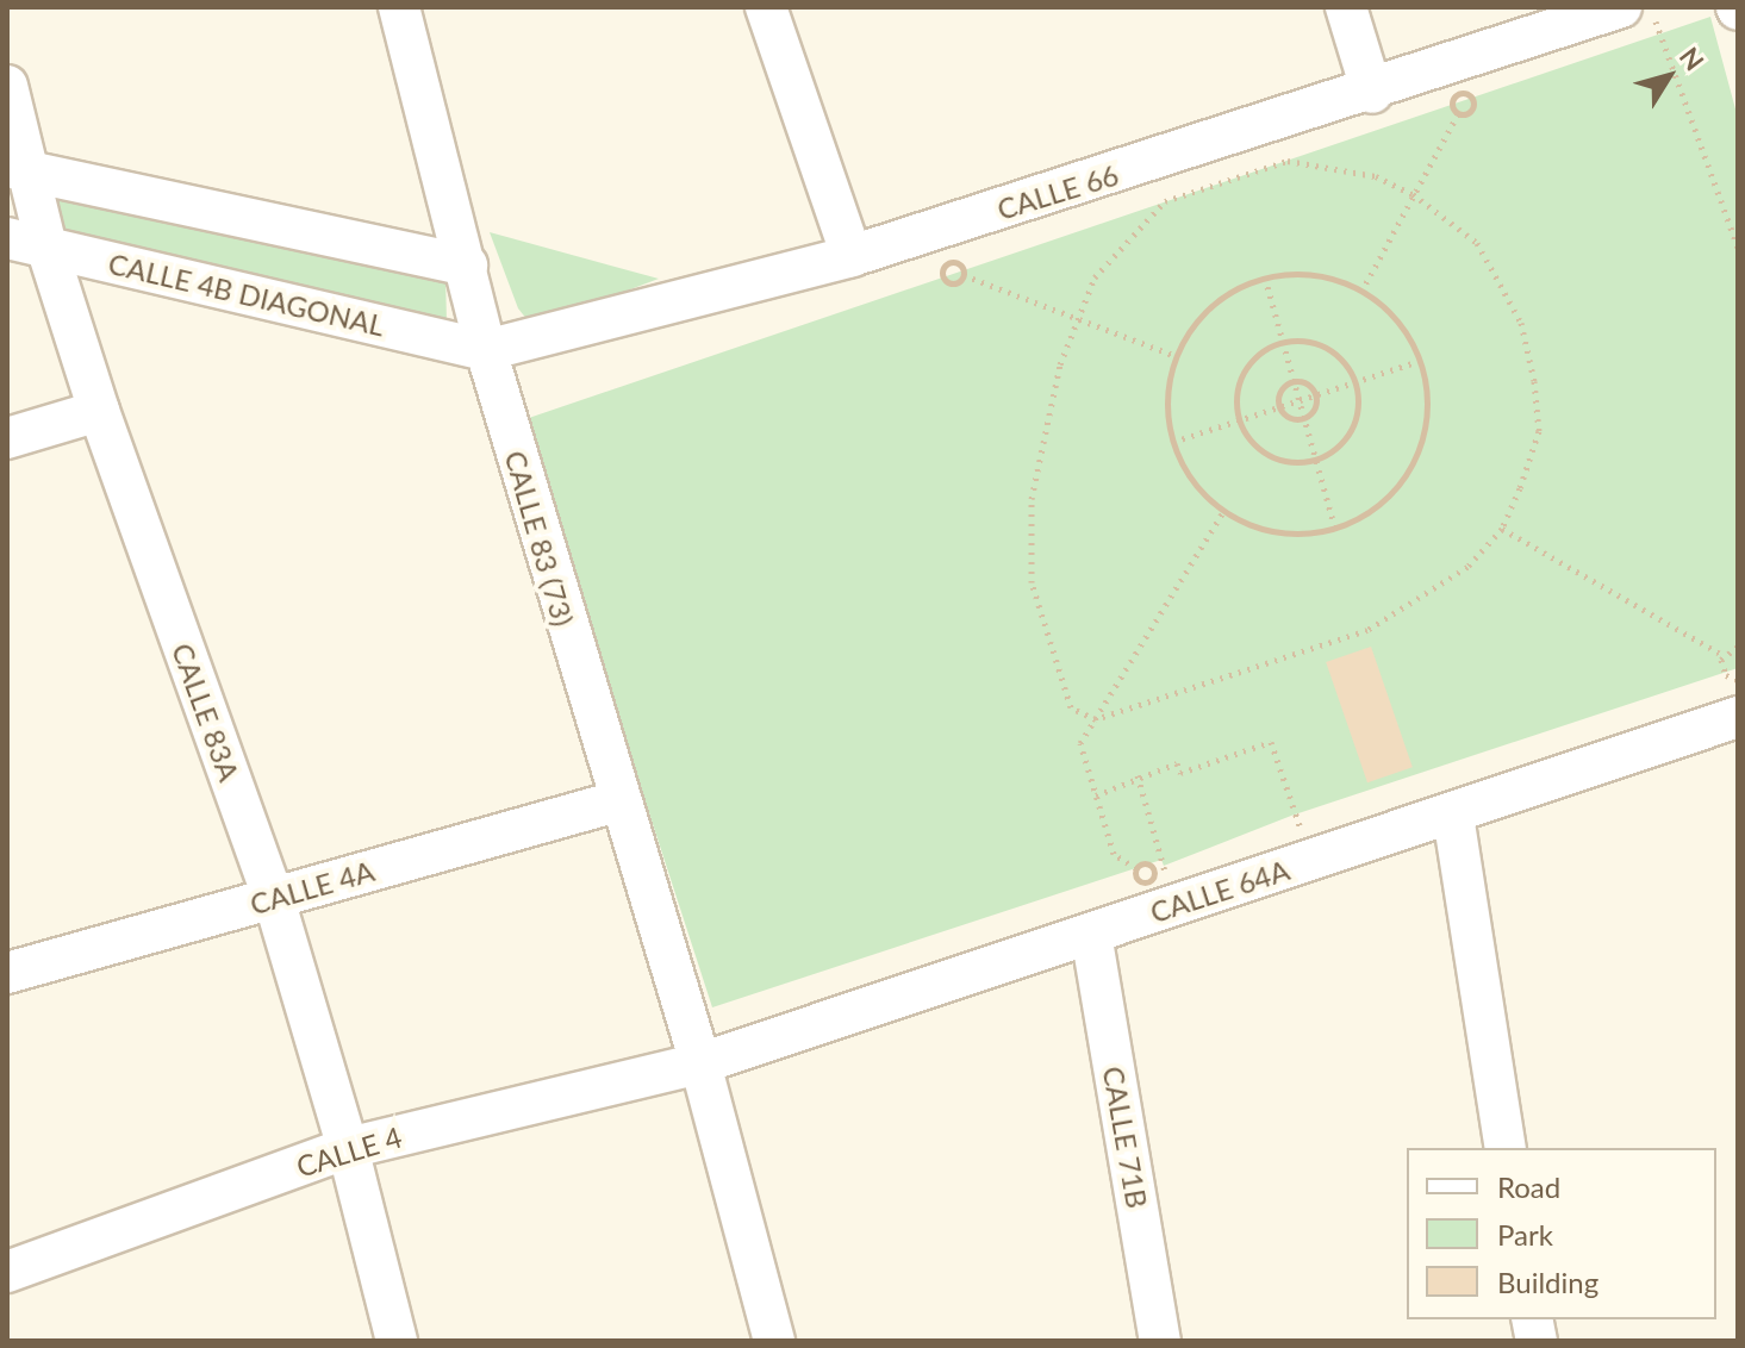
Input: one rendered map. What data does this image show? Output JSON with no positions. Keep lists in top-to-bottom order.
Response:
{
  "streets": {
    "street": [
      "CALLE 66",
      "CALLE 4B DIAGONAL",
      "CALLE 83 (73)",
      "CALLE 83A",
      "CALLE 4A",
      "CALLE 64A",
      "CALLE 71B",
      "CALLE 4"
    ]
  },
  "crossings": [
    ["CALLE 66", "CALLE 4B DIAGONAL"],
    ["CALLE 66", "CALLE 83 (73)"],
    ["CALLE 4B DIAGONAL", "CALLE 83 (73)"],
    ["CALLE 4B DIAGONAL", "CALLE 83A"],
    ["CALLE 83 (73)", "CALLE 4A"],
    ["CALLE 83 (73)", "CALLE 64A"],
    ["CALLE 83 (73)", "CALLE 4"],
    ["CALLE 83A", "CALLE 4A"],
    ["CALLE 83A", "CALLE 4"],
    ["CALLE 64A", "CALLE 71B"],
    ["CALLE 64A", "CALLE 4"]
  ],
  "legend": ["Road", "Park", "Building"],
  "north": "top right"
}
